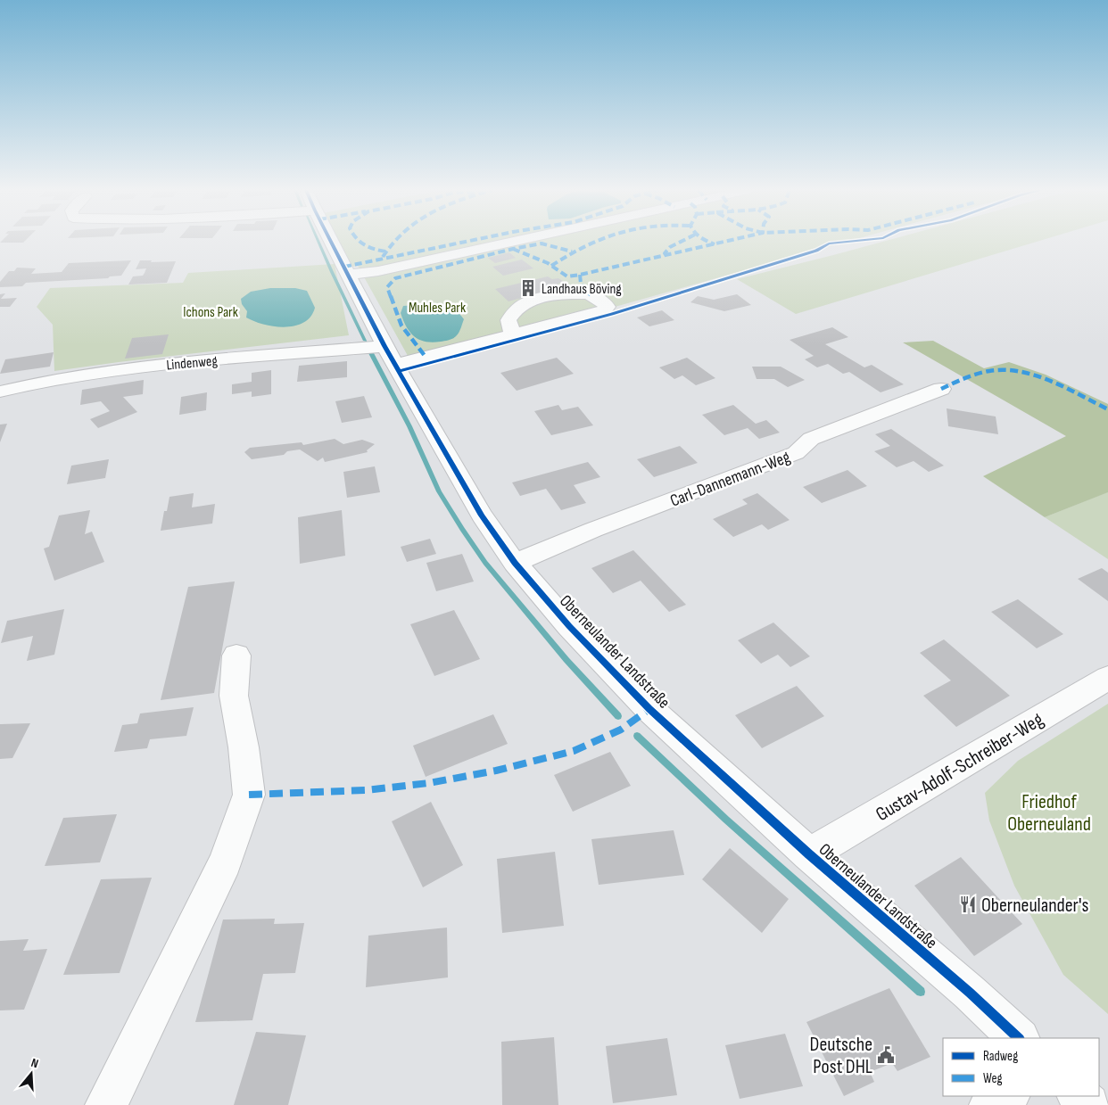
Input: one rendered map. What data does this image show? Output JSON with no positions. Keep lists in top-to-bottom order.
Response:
{
  "streets": {
    "street": [
      "Lindenweg",
      "Carl-Dannemann-Weg",
      "Oberneulander Landstraße",
      "Gustav-Adolf-Schreiber-Weg"
    ]
  },
  "crossings": [
    ["Lindenweg", "Oberneulander Landstraße"],
    ["Carl-Dannemann-Weg", "Oberneulander Landstraße"],
    ["Oberneulander Landstraße", "Gustav-Adolf-Schreiber-Weg"]
  ],
  "parks": ["Muhles Park", "Ichons Park", "Friedhof Oberneuland"],
  "places": {
    "building": ["Landhaus Böving"],
    "restaurant": ["Oberneulander's"],
    "public building": ["Deutsche Post DHL"]
  },
  "legend": ["Radweg", "Weg"],
  "north": "top"
}
